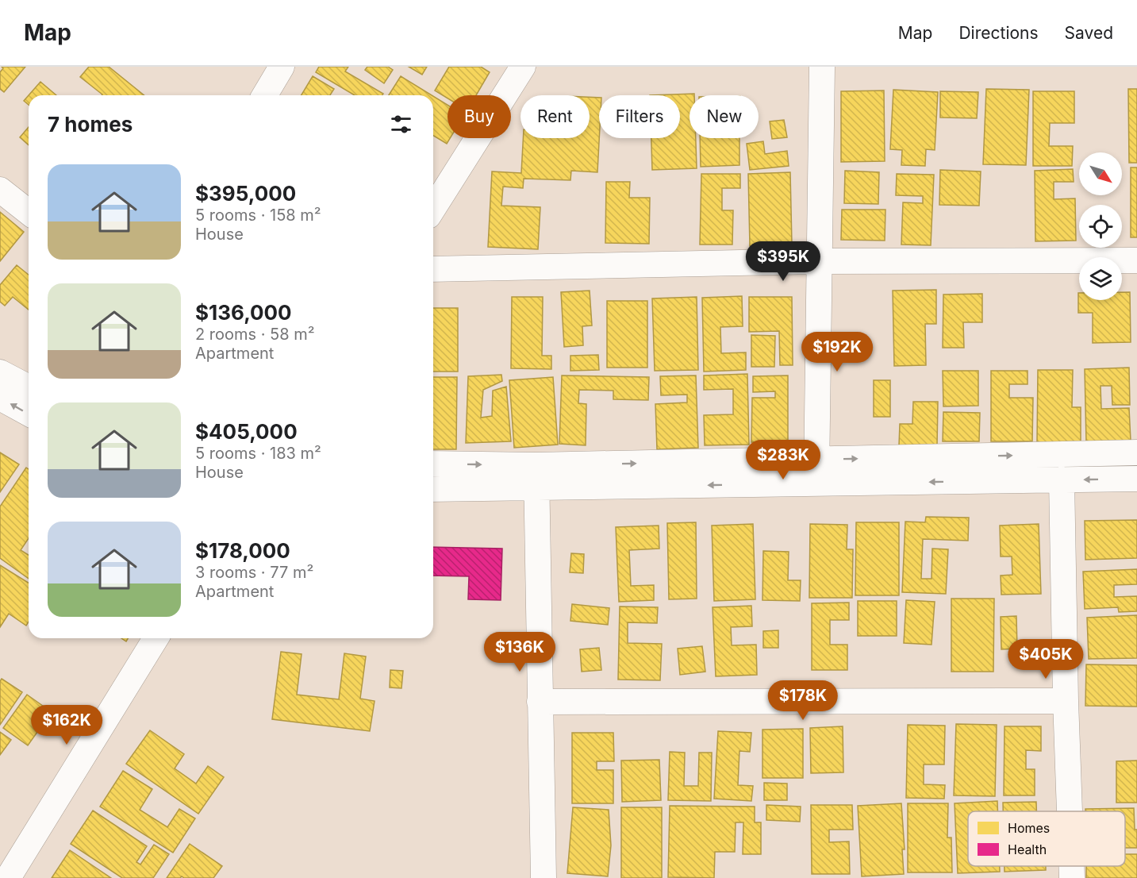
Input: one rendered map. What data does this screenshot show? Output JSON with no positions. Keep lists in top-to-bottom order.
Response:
{
  "legend": ["Homes", "Health"],
  "north": "bottom right",
  "page": {
    "header": "Map",
    "nav": ["Map", "Directions", "Saved"],
    "chip": [
      "Buy",
      "Rent",
      "Filters",
      "New"
    ],
    "heading": "7 homes",
    "list": [
      {
        "name": "$395,000",
        "note": "5 rooms · 158 m² · House"
      },
      {
        "name": "$136,000",
        "note": "2 rooms · 58 m² · Apartment"
      },
      {
        "name": "$405,000",
        "note": "5 rooms · 183 m² · House"
      },
      {
        "name": "$178,000",
        "note": "3 rooms · 77 m² · Apartment"
      }
    ],
    "price": [
      "$395K",
      "$192K",
      "$283K",
      "$136K",
      "$405K",
      "$178K",
      "$162K"
    ]
  }
}
